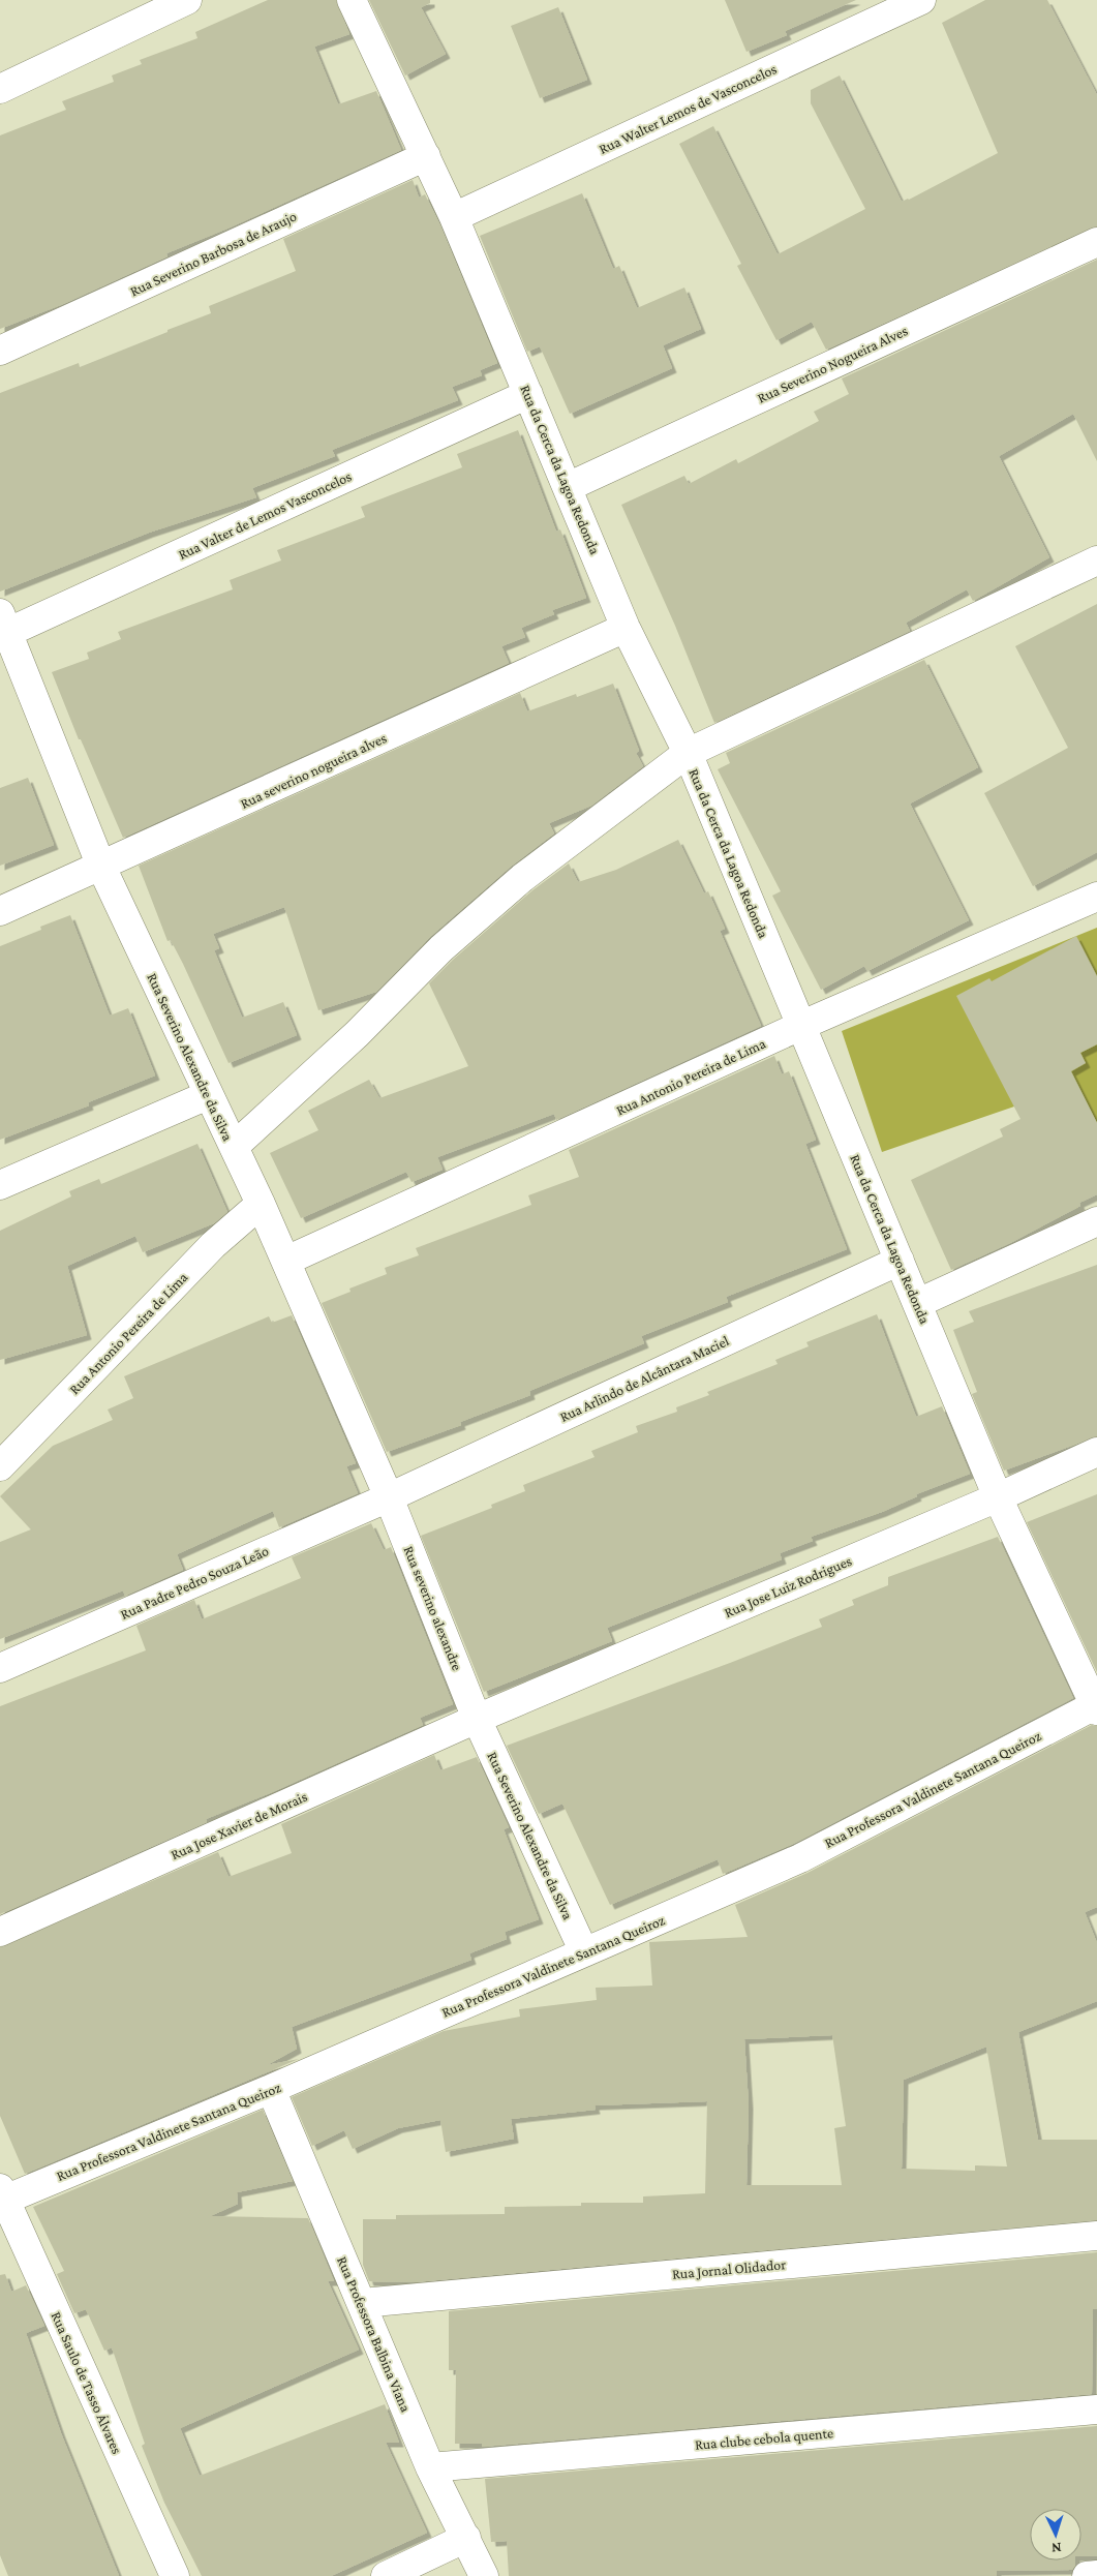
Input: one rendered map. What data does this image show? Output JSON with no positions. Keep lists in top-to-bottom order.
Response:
{
  "streets": {
    "street": [
      "Rua Walter Lemos de Vasconcelos",
      "Rua Severino Barbosa de Araujo",
      "Rua Severino Nogueira Alves",
      "Rua da Cerca da Lagoa Redonda",
      "Rua Valter de Lemos Vasconcelos",
      "Rua severino nogueira alves",
      "Rua Severino Alexandre da Silva",
      "Rua Antonio Pereira de Lima",
      "Rua Arlindo de Alcântara Maciel",
      "Rua Padre Pedro Souza Leão",
      "Rua Jose Luiz Rodrigues",
      "Rua severino alexandre",
      "Rua Professora Valdinete Santana Queiroz",
      "Rua Jose Xavier de Morais",
      "Rua Jornal Olidador",
      "Rua Professora Balbina Viana",
      "Rua Saulo de Tasso Álvares",
      "Rua clube cebola quente"
    ]
  },
  "crossings": [
    ["Rua Walter Lemos de Vasconcelos", "Rua da Cerca da Lagoa Redonda"],
    ["Rua Severino Barbosa de Araujo", "Rua da Cerca da Lagoa Redonda"],
    ["Rua Severino Nogueira Alves", "Rua da Cerca da Lagoa Redonda"],
    ["Rua da Cerca da Lagoa Redonda", "Rua Valter de Lemos Vasconcelos"],
    ["Rua da Cerca da Lagoa Redonda", "Rua severino nogueira alves"],
    ["Rua da Cerca da Lagoa Redonda", "Rua Antonio Pereira de Lima"],
    ["Rua da Cerca da Lagoa Redonda", "Rua Arlindo de Alcântara Maciel"],
    ["Rua da Cerca da Lagoa Redonda", "Rua Jose Luiz Rodrigues"],
    ["Rua da Cerca da Lagoa Redonda", "Rua Professora Valdinete Santana Queiroz"],
    ["Rua Valter de Lemos Vasconcelos", "Rua Severino Alexandre da Silva"],
    ["Rua severino nogueira alves", "Rua Severino Alexandre da Silva"],
    ["Rua Severino Alexandre da Silva", "Rua Antonio Pereira de Lima"],
    ["Rua Severino Alexandre da Silva", "Rua Arlindo de Alcântara Maciel"],
    ["Rua Severino Alexandre da Silva", "Rua Padre Pedro Souza Leão"],
    ["Rua Severino Alexandre da Silva", "Rua Jose Luiz Rodrigues"],
    ["Rua Severino Alexandre da Silva", "Rua severino alexandre"],
    ["Rua Severino Alexandre da Silva", "Rua Professora Valdinete Santana Queiroz"],
    ["Rua Severino Alexandre da Silva", "Rua Jose Xavier de Morais"],
    ["Rua Arlindo de Alcântara Maciel", "Rua Padre Pedro Souza Leão"],
    ["Rua Arlindo de Alcântara Maciel", "Rua severino alexandre"],
    ["Rua Padre Pedro Souza Leão", "Rua severino alexandre"],
    ["Rua Jose Luiz Rodrigues", "Rua severino alexandre"],
    ["Rua Jose Luiz Rodrigues", "Rua Jose Xavier de Morais"],
    ["Rua severino alexandre", "Rua Jose Xavier de Morais"],
    ["Rua Professora Valdinete Santana Queiroz", "Rua Professora Balbina Viana"],
    ["Rua Professora Valdinete Santana Queiroz", "Rua Saulo de Tasso Álvares"],
    ["Rua Jornal Olidador", "Rua Professora Balbina Viana"],
    ["Rua Professora Balbina Viana", "Rua clube cebola quente"]
  ],
  "north": "bottom"
}
